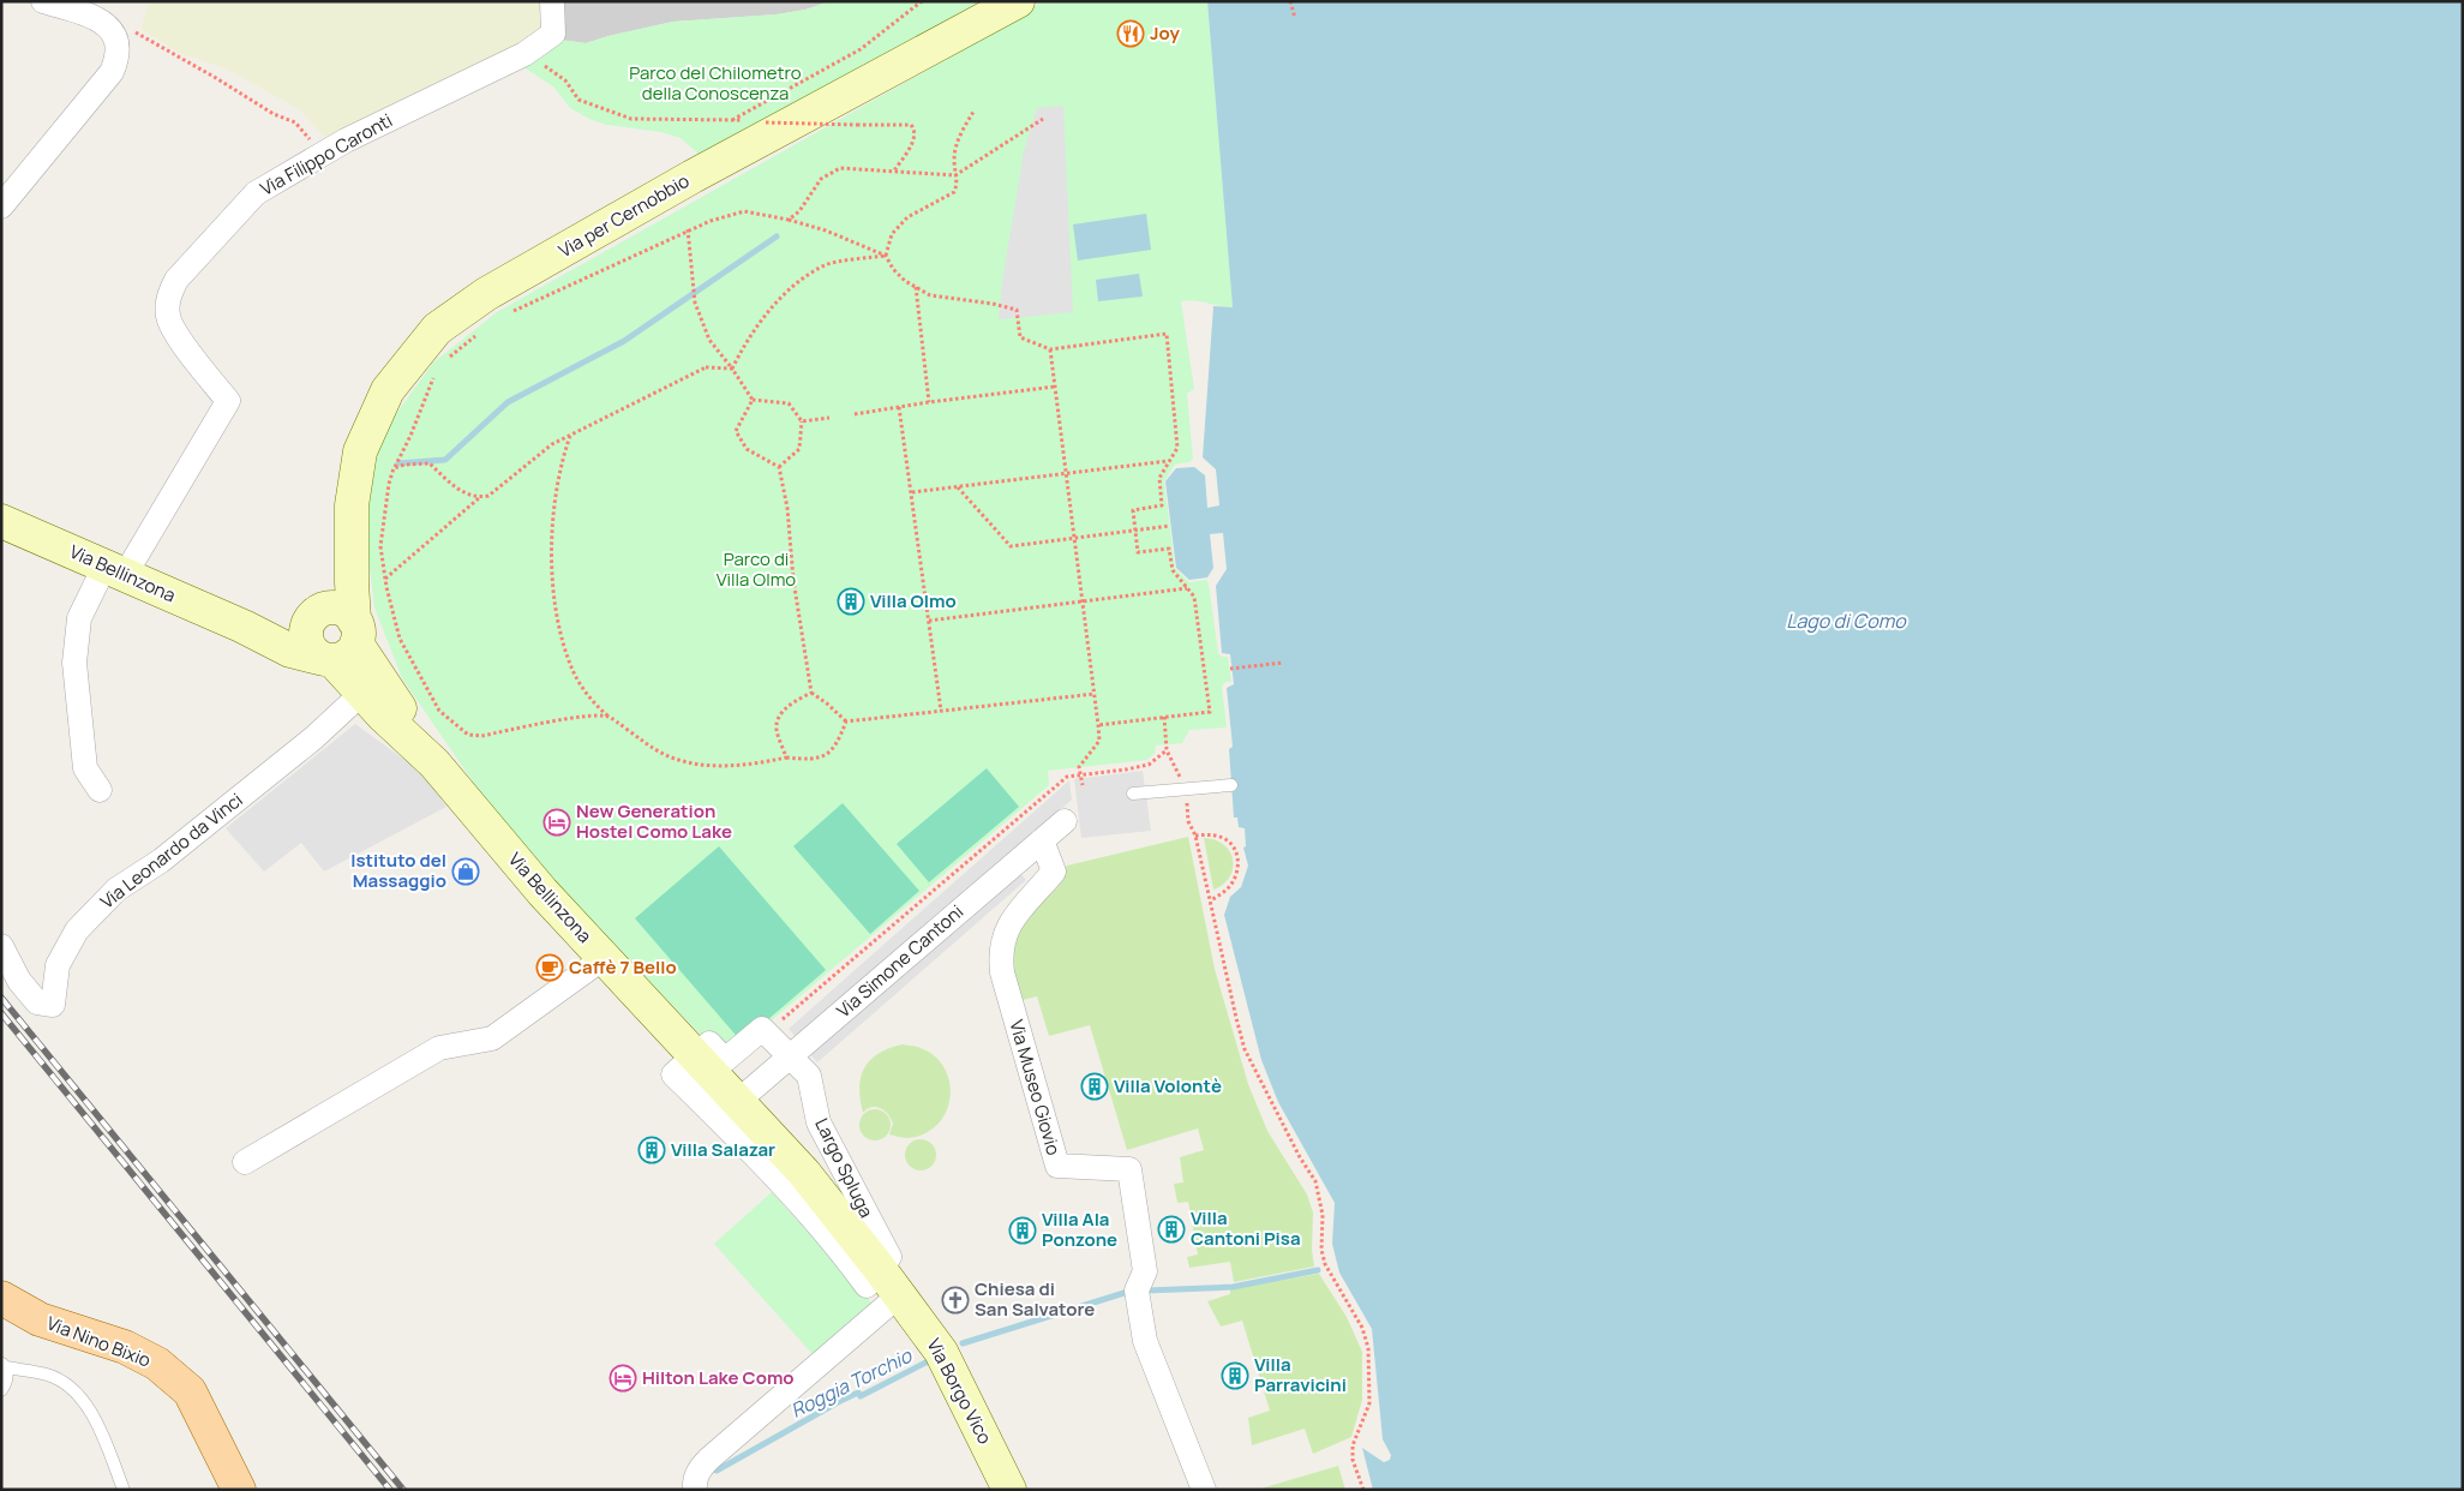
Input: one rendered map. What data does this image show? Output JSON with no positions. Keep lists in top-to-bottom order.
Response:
{
  "streets": {
    "main road": [
      "Via per Cernobbio",
      "Via Bellinzona",
      "Largo Spluga",
      "Via Nino Bixio",
      "Via Borgo Vico"
    ],
    "street": [
      "Via Filippo Caronti",
      "Via Leonardo da Vinci",
      "Via Simone Cantoni",
      "Via Museo Giovio"
    ]
  },
  "crossings": [
    ["Via Filippo Caronti", "Via Bellinzona"],
    ["Via per Cernobbio", "Via Bellinzona"],
    ["Via Bellinzona", "Via Leonardo da Vinci"],
    ["Via Bellinzona", "Largo Spluga"],
    ["Via Simone Cantoni", "Via Museo Giovio"],
    ["Via Simone Cantoni", "Largo Spluga"],
    ["Largo Spluga", "Via Borgo Vico"]
  ],
  "water": ["Lago di Como", "Roggia Torchio"],
  "parks": ["Parco del Chilometro della Conoscenza", "Parco di Villa Olmo"],
  "places": {
    "restaurant": ["Joy"],
    "building": [
      "Villa Olmo",
      "Villa Volontè",
      "Villa Salazar",
      "Villa Cantoni Pisa",
      "Villa Ala Ponzone",
      "Villa Parravicini"
    ],
    "hotel": ["New Generation Hostel Como Lake", "Hilton Lake Como"],
    "shop": ["Istituto del Massaggio"],
    "cafe": ["Caffè 7 Bello"],
    "church": ["Chiesa di San Salvatore"]
  }
}
